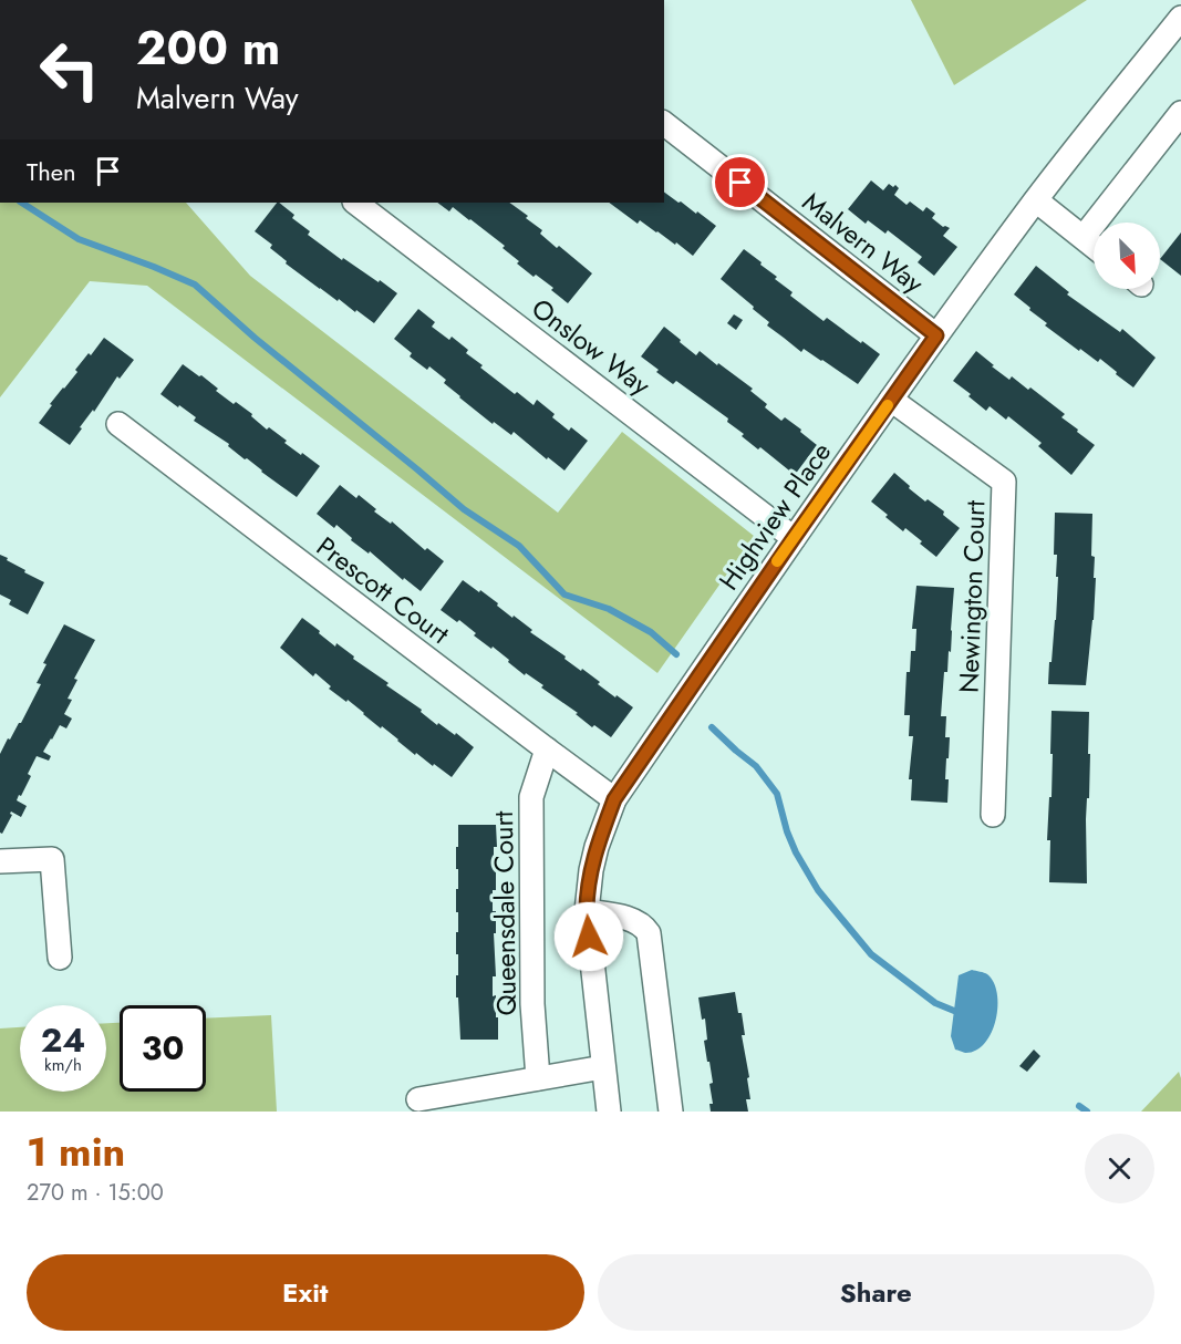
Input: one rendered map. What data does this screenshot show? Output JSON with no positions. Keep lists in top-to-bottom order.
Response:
{
  "streets": {
    "street": [
      "Malvern Way",
      "Onslow Way",
      "Highview Place",
      "Prescott Court",
      "Newington Court",
      "Queensdale Court"
    ]
  },
  "crossings": [
    ["Malvern Way", "Highview Place"],
    ["Onslow Way", "Highview Place"],
    ["Highview Place", "Prescott Court"],
    ["Highview Place", "Newington Court"],
    ["Prescott Court", "Queensdale Court"]
  ],
  "north": "bottom right",
  "page": {
    "turn": ["200 m", "Malvern Way"],
    "then": "Then",
    "speed": "24 km/h",
    "limit": "30",
    "heading": ["1 min", "270 m · 15:00"],
    "buttons": ["Exit", "Share"]
  }
}
